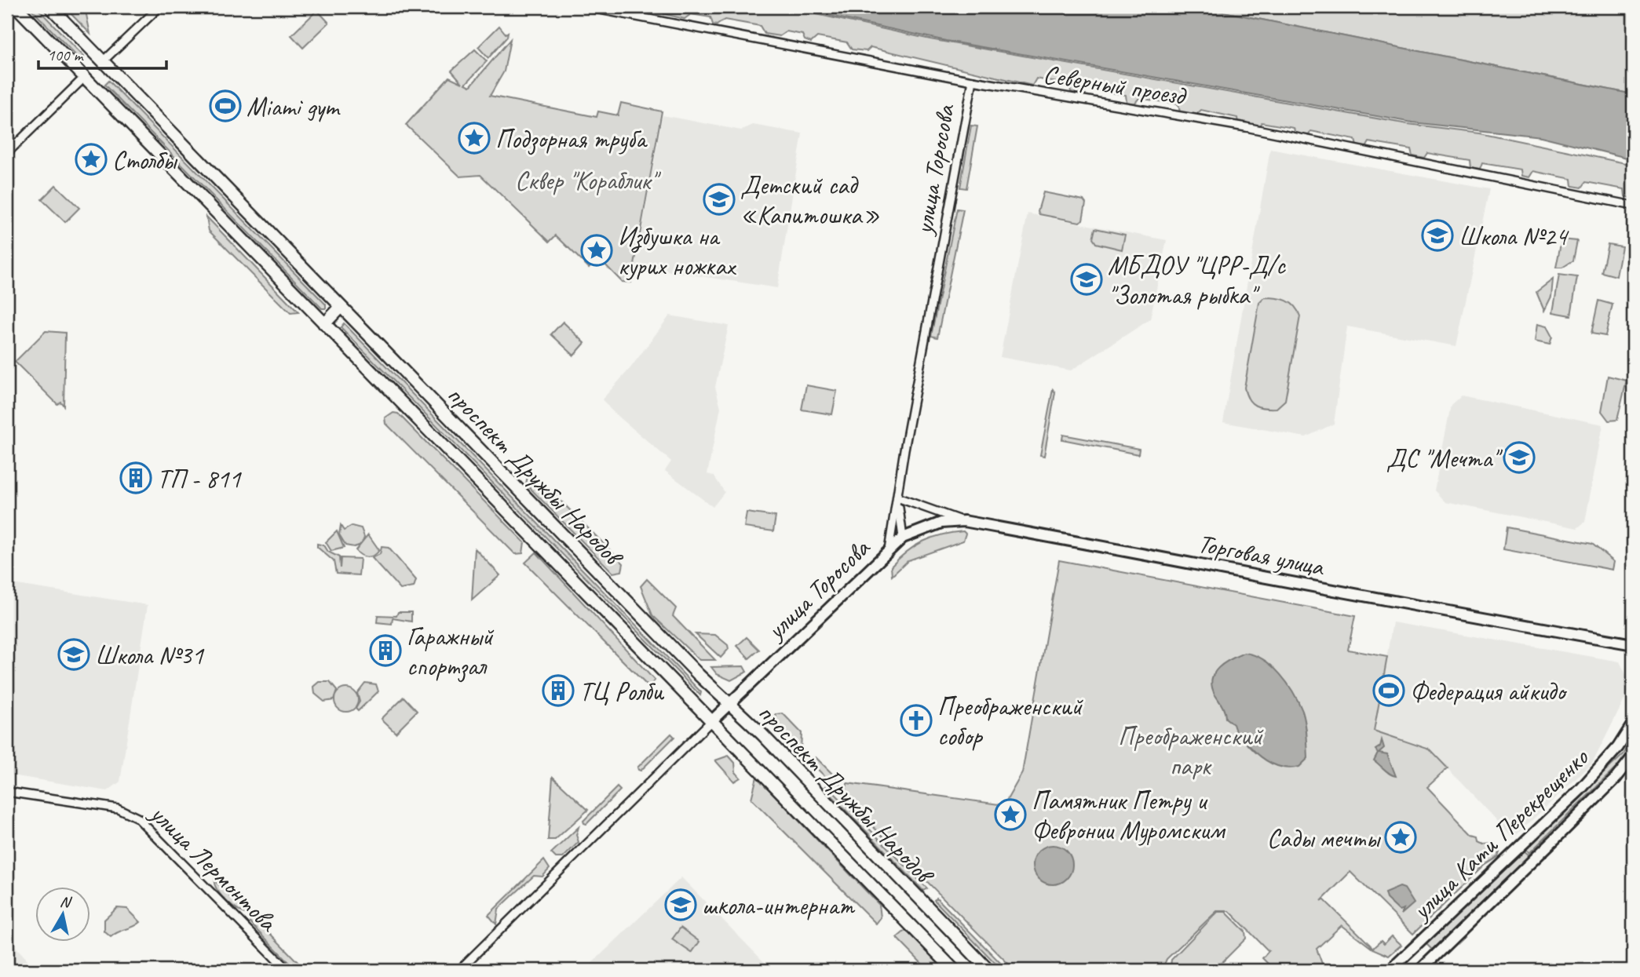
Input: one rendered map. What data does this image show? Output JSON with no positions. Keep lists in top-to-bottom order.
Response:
{
  "streets": {
    "main road": ["проспект Дружбы Народов"],
    "street": [
      "Северный проезд",
      "улица Торосова",
      "Торговая улица",
      "улица Кати Перекрещенко",
      "улица Лермонтова"
    ]
  },
  "crossings": [
    ["Северный проезд", "улица Торосова"],
    ["улица Торосова", "проспект Дружбы Народов"],
    ["улица Торосова", "Торговая улица"]
  ],
  "parks": ["Сквер \"Кораблик\"", "Преображенский парк"],
  "places": {
    "sports": ["Miami gym", "Федерация айкидо"],
    "place": [
      "Подзорная труба",
      "Столбы",
      "Избушка на курих ножках",
      "Памятник Петру и Февронии Муромским",
      "Сады мечты"
    ],
    "school or university": [
      "Детский сад «Капитошка»",
      "Школа №24",
      "МБДОУ \"ЦРР-Д/с \"Золотая рыбка\"",
      "ДС \"Мечта\"",
      "Школа №31",
      "школа-интернат"
    ],
    "building": ["ТП - 811", "Гаражный спортзал", "ТЦ Ролби"],
    "church": ["Преображенский собор"]
  },
  "scale_bar": "100 m",
  "north": "top"
}
